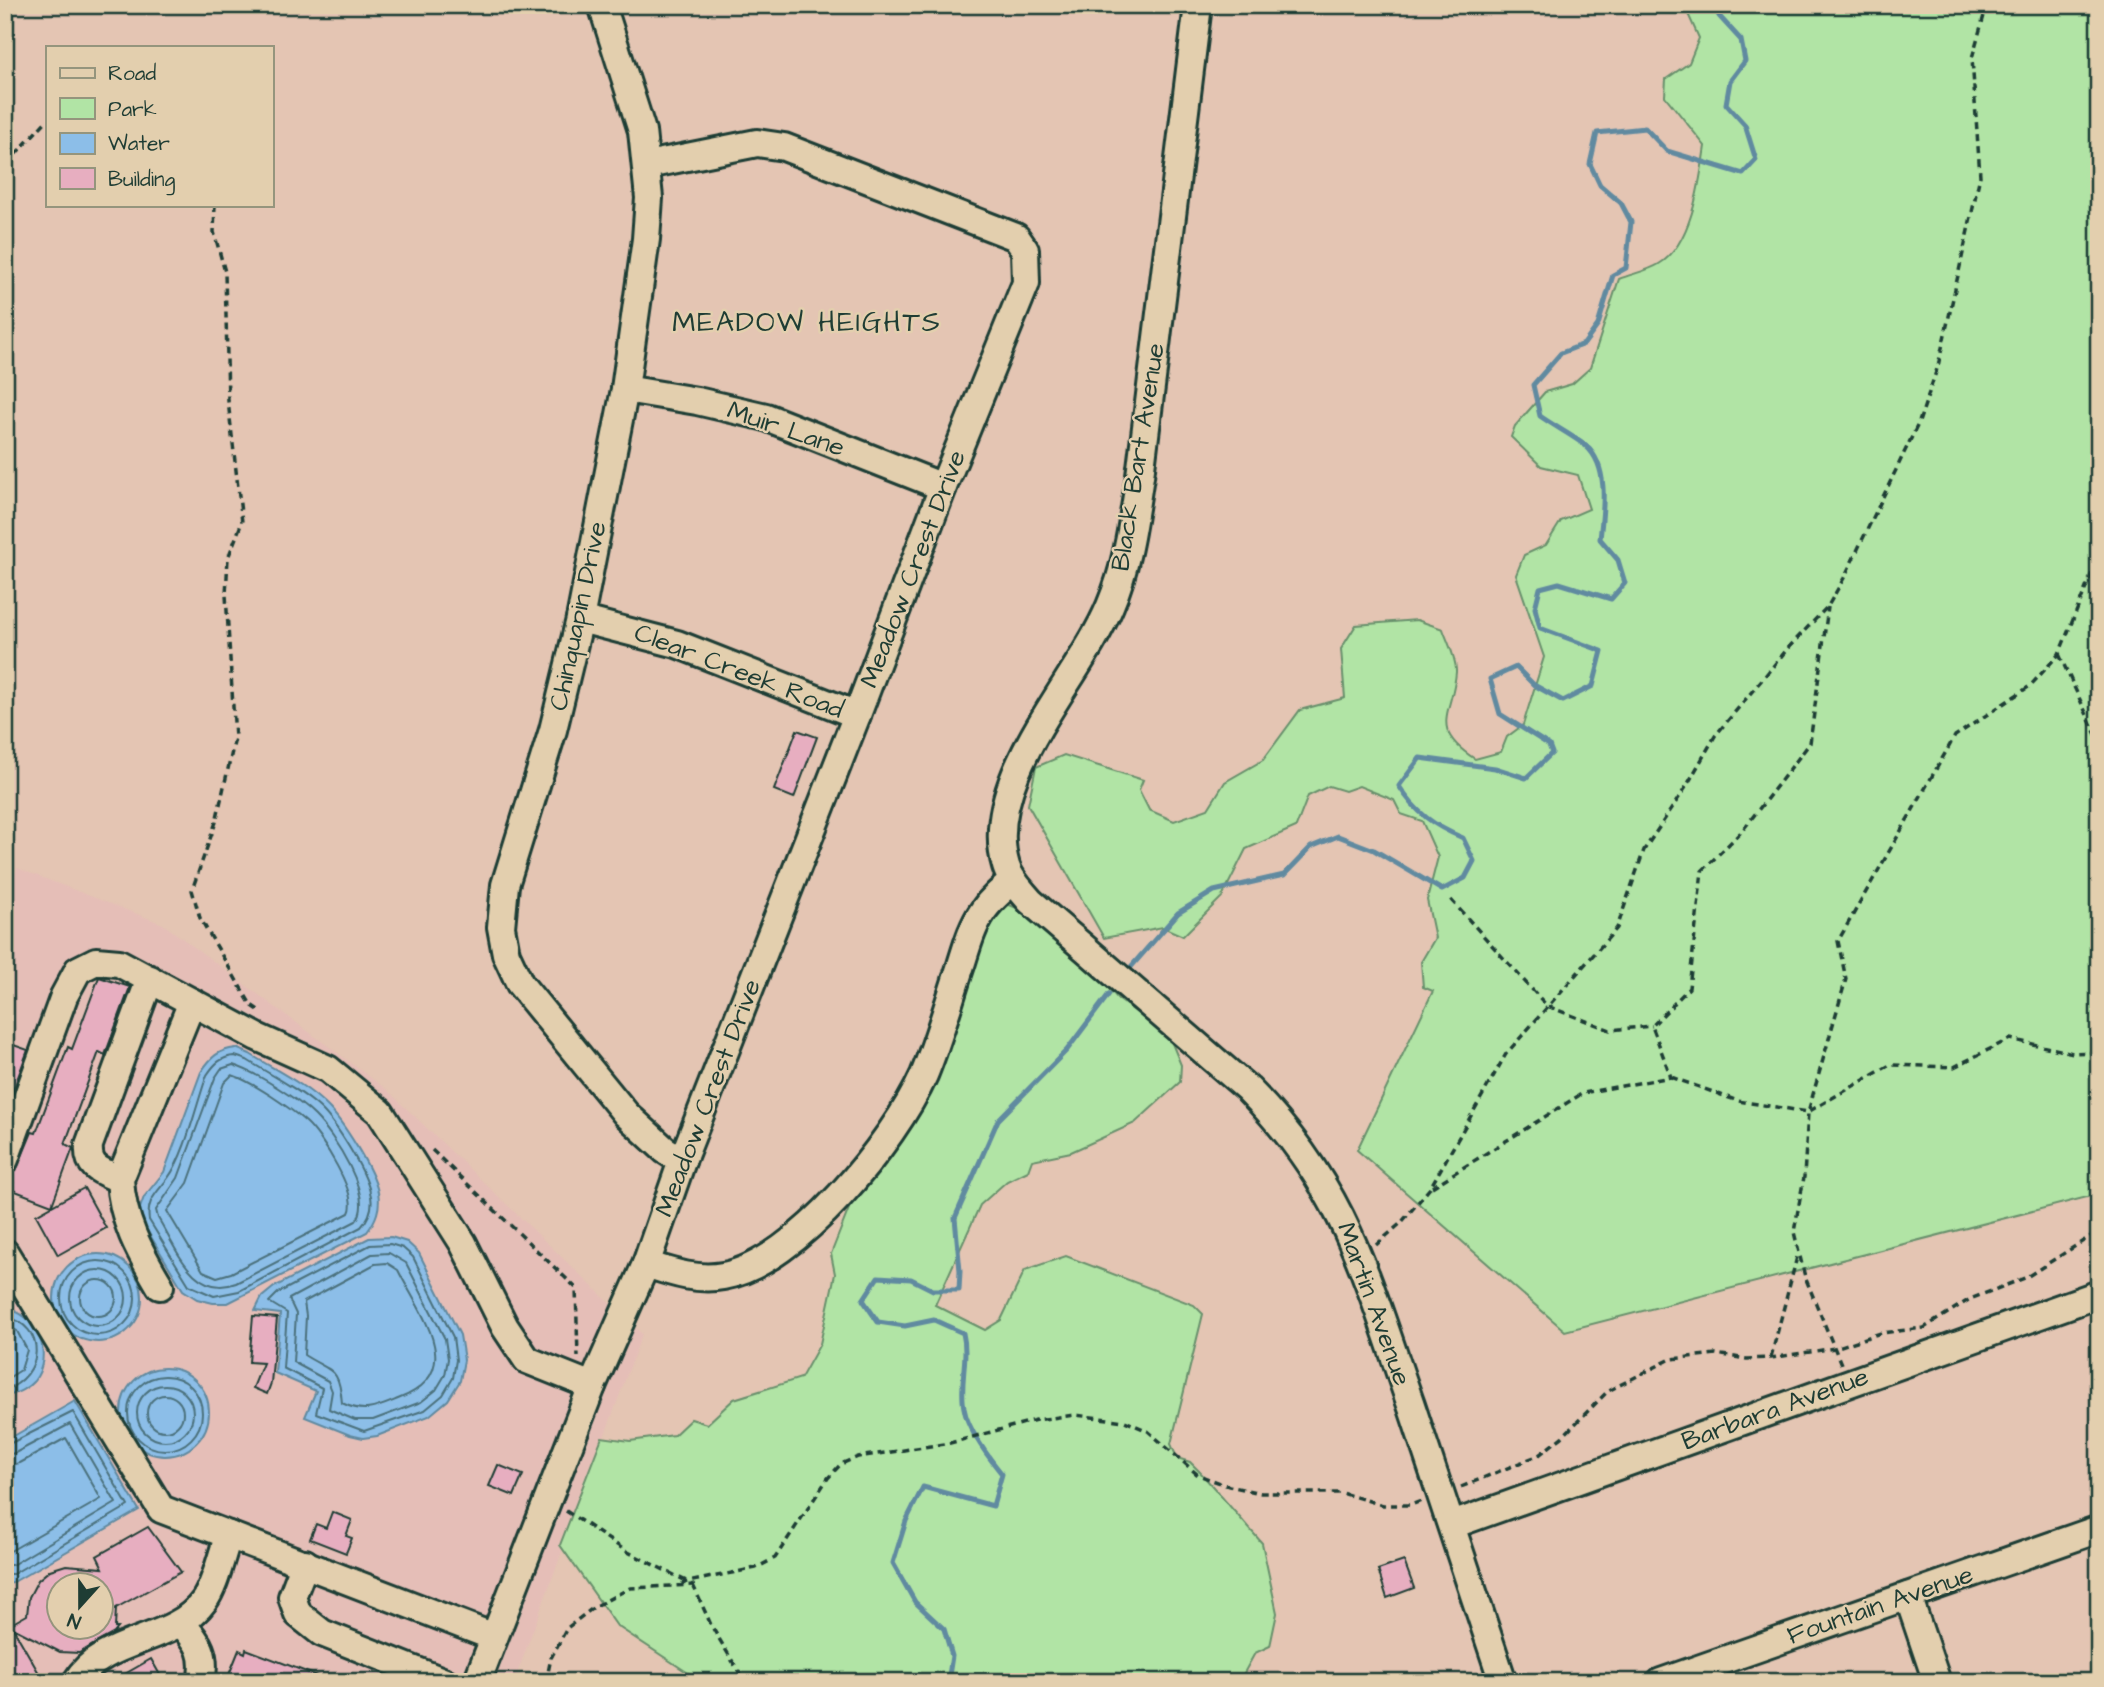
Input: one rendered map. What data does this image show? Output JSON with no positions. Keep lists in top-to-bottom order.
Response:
{
  "streets": {
    "street": [
      "Muir Lane",
      "Black Bart Avenue",
      "Meadow Crest Drive",
      "Chinquapin Drive",
      "Clear Creek Road",
      "Martin Avenue",
      "Barbara Avenue",
      "Fountain Avenue"
    ]
  },
  "crossings": [
    ["Muir Lane", "Meadow Crest Drive"],
    ["Muir Lane", "Chinquapin Drive"],
    ["Black Bart Avenue", "Martin Avenue"],
    ["Meadow Crest Drive", "Chinquapin Drive"],
    ["Meadow Crest Drive", "Clear Creek Road"],
    ["Chinquapin Drive", "Clear Creek Road"],
    ["Martin Avenue", "Barbara Avenue"]
  ],
  "districts": ["MEADOW HEIGHTS"],
  "legend": [
    "Road",
    "Park",
    "Water",
    "Building"
  ],
  "north": "bottom"
}
